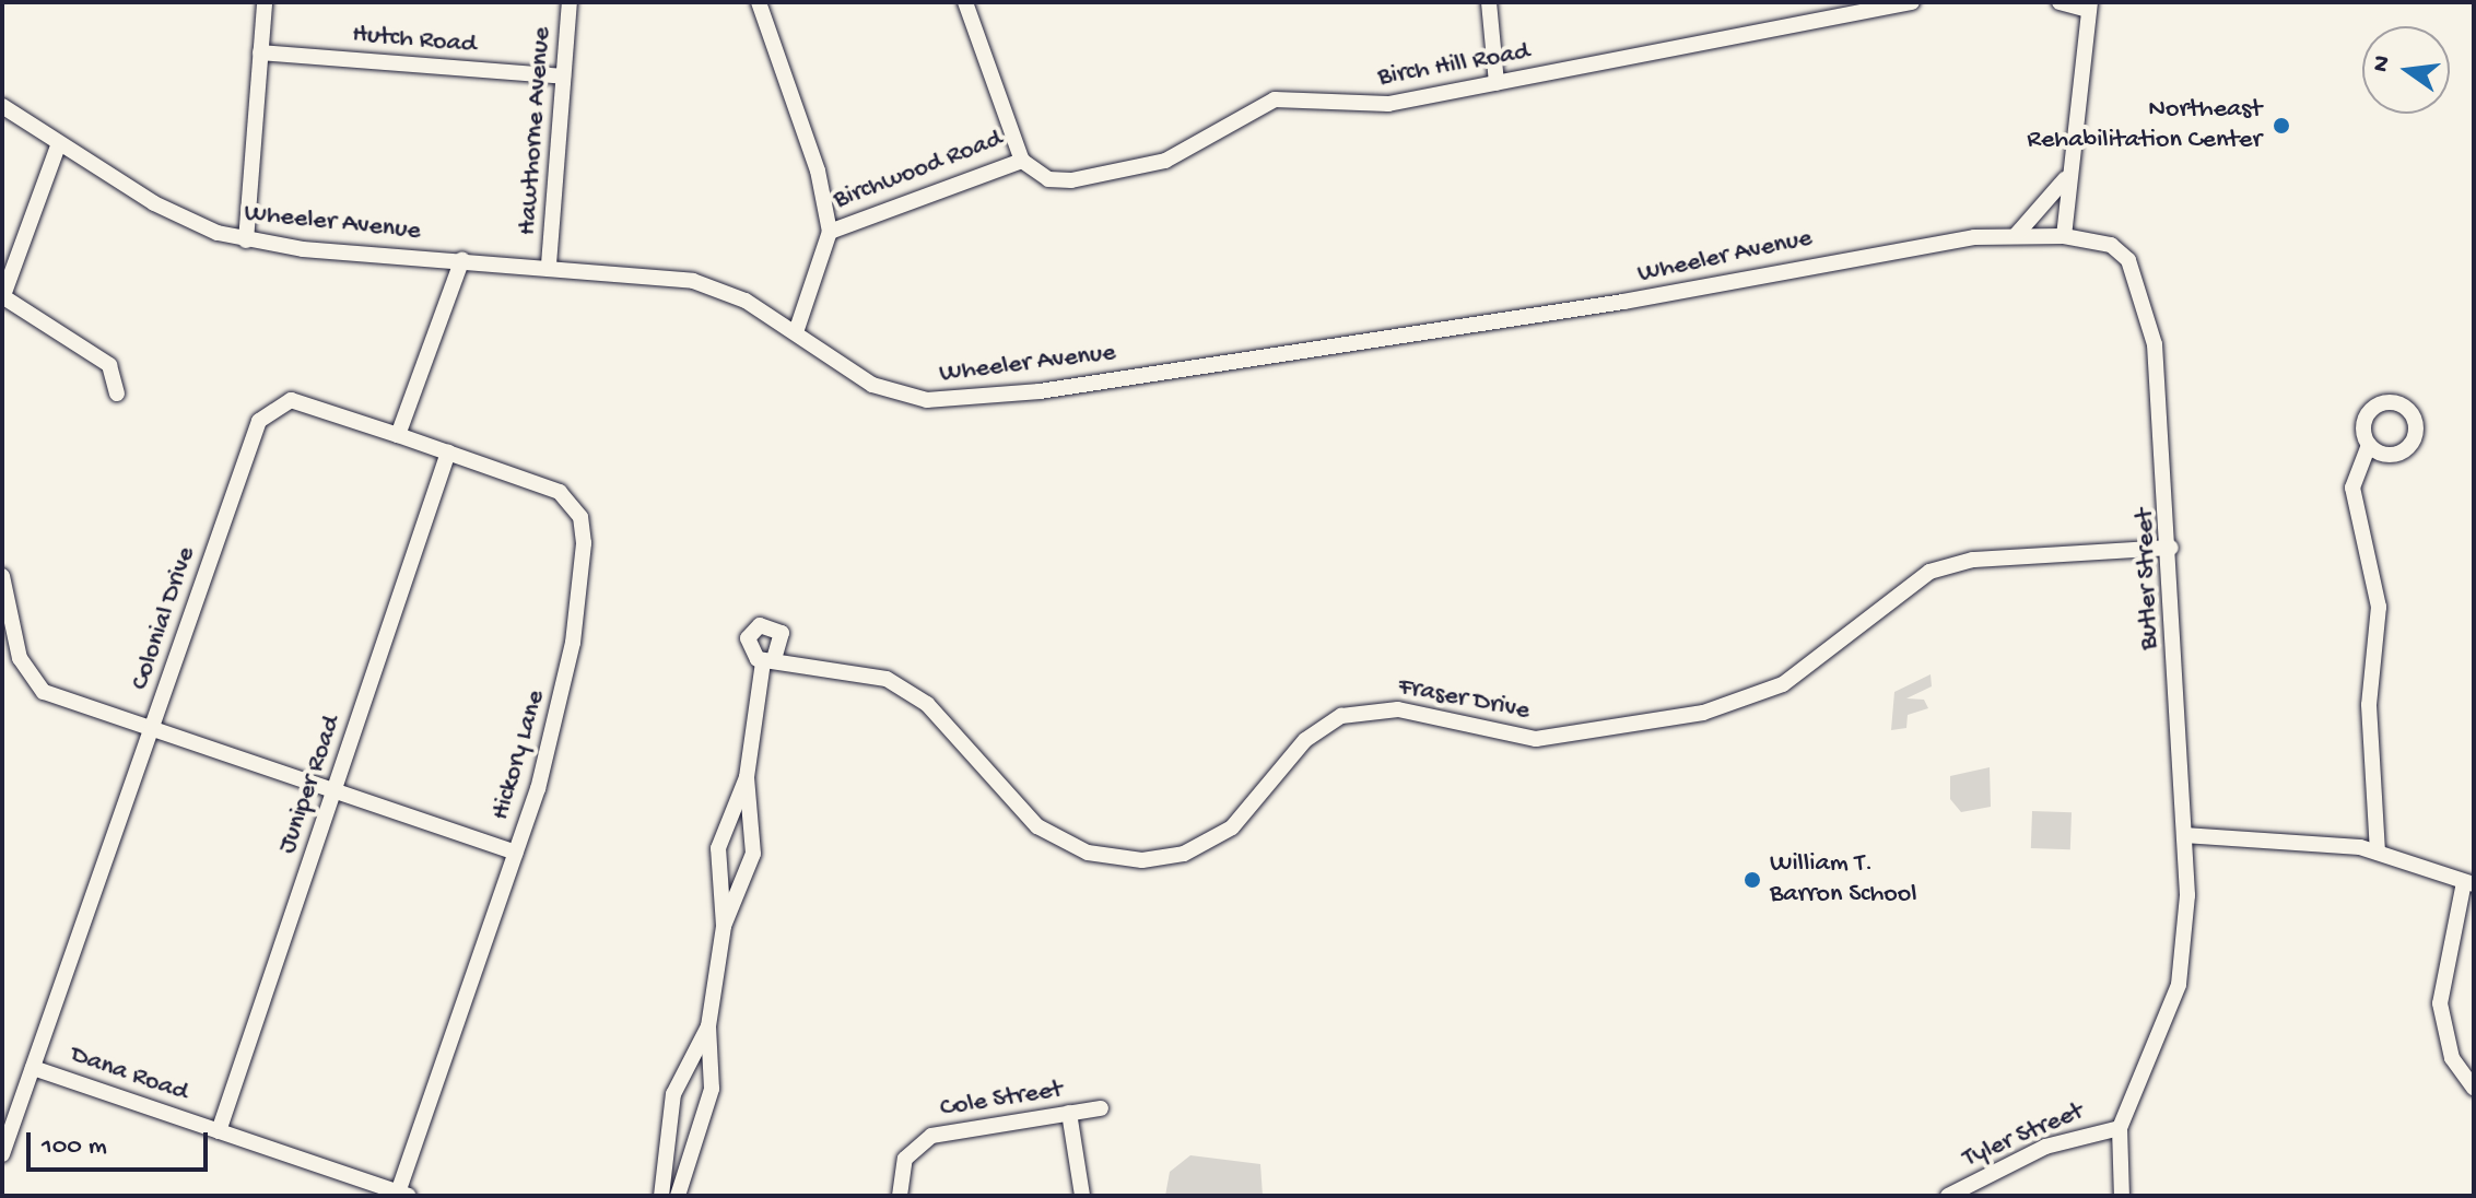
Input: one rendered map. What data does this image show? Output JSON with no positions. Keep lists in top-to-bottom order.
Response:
{
  "streets": {
    "street": [
      "Hutch Road",
      "Birch Hill Road",
      "Hawthorne Avenue",
      "Birchwood Road",
      "Wheeler Avenue",
      "Butler Street",
      "Colonial Drive",
      "Fraser Drive",
      "Hickory Lane",
      "Juniper Road",
      "Dana Road",
      "Cole Street",
      "Tyler Street"
    ]
  },
  "crossings": [
    ["Hutch Road", "Hawthorne Avenue"],
    ["Birch Hill Road", "Birchwood Road"],
    ["Hawthorne Avenue", "Wheeler Avenue"],
    ["Birchwood Road", "Wheeler Avenue"],
    ["Wheeler Avenue", "Butler Street"],
    ["Butler Street", "Fraser Drive"],
    ["Butler Street", "Tyler Street"],
    ["Colonial Drive", "Hickory Lane"],
    ["Colonial Drive", "Dana Road"],
    ["Hickory Lane", "Juniper Road"],
    ["Hickory Lane", "Dana Road"],
    ["Juniper Road", "Dana Road"]
  ],
  "places": ["Northeast Rehabilitation Center", "William T. Barron School"],
  "scale_bar": "100 m",
  "north": "left"
}
